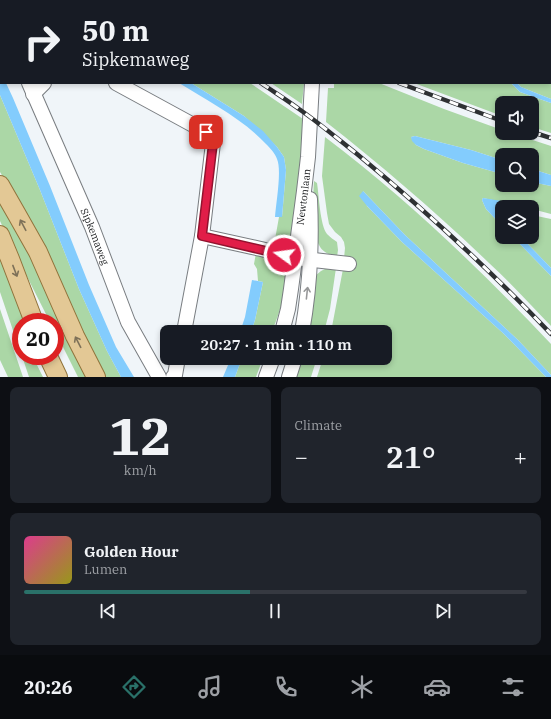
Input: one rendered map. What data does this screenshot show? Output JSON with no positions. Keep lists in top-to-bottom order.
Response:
{
  "streets": {
    "street": ["Newtonlaan", "Sipkemaweg"]
  },
  "page": {
    "turn": ["50 m", "Sipkemaweg"],
    "limit": "20",
    "trip": "20:27 · 1 min · 110 m",
    "tile": [
      ["12", "km/h"],
      "Climate"
    ],
    "heat": ["−", "21°", "+"],
    "song": ["Golden Hour", "Lumen"],
    "tabs": "20:26"
  }
}
